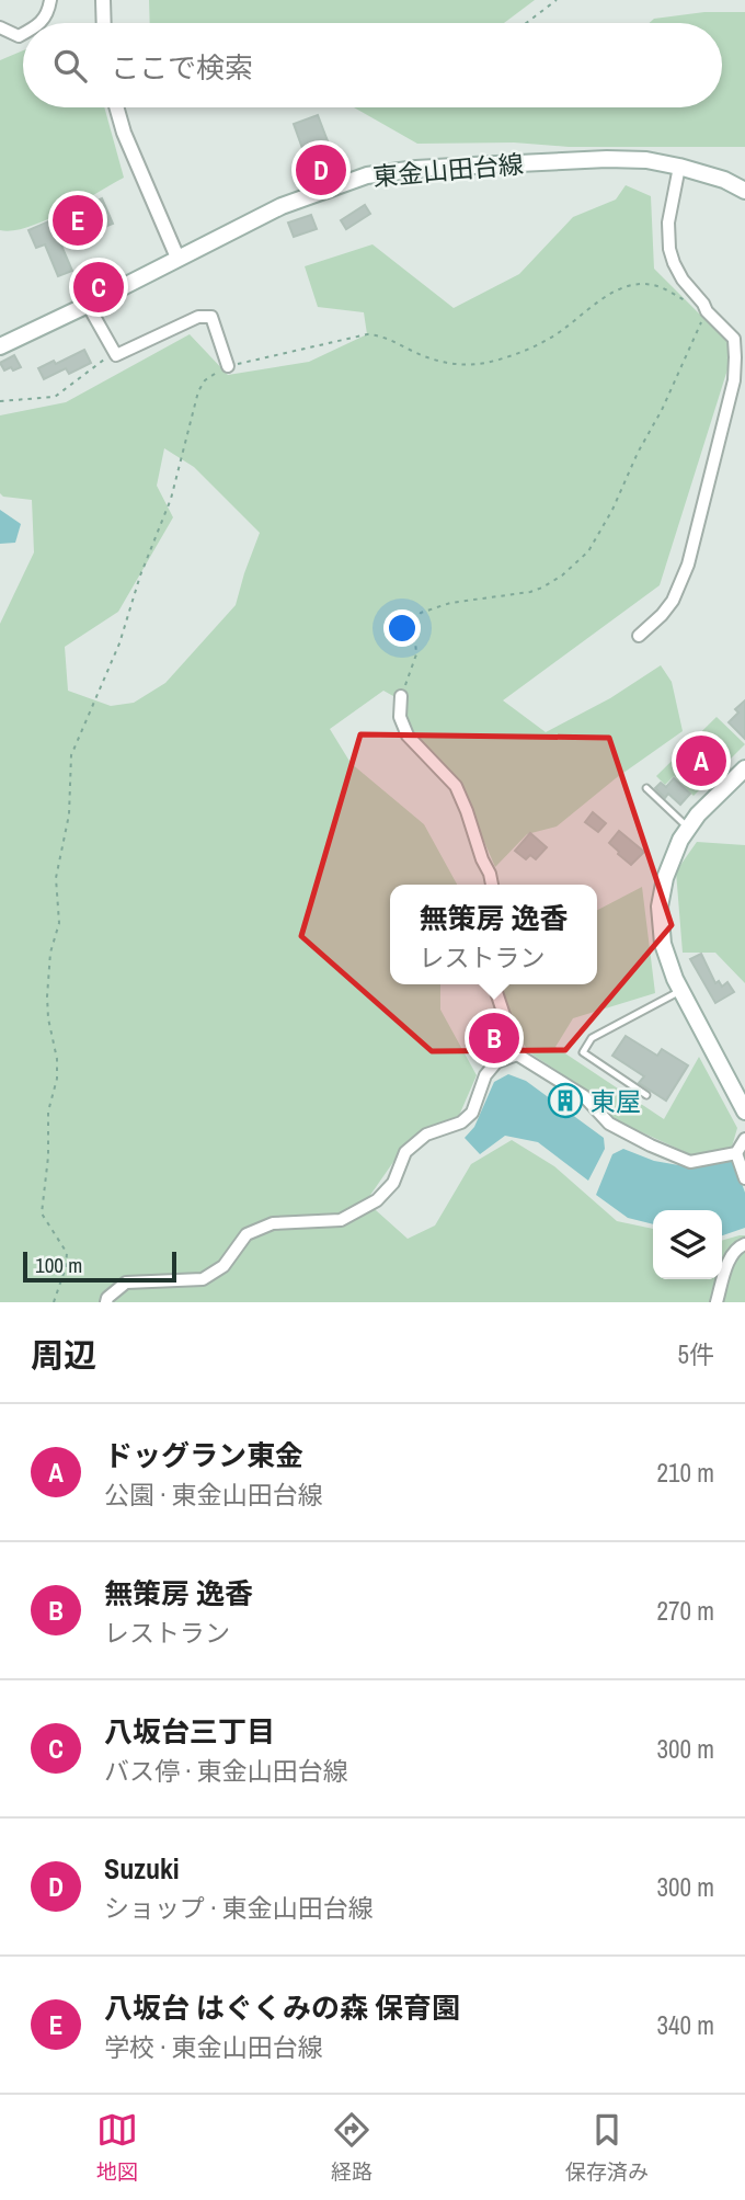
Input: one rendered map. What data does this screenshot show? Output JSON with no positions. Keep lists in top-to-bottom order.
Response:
{
  "streets": {
    "main road": ["東金山田台線"]
  },
  "places": {
    "building": ["東屋"]
  },
  "scale_bar": "100 m",
  "page": {
    "search": "ここで検索",
    "pins": [
      "D",
      "E",
      "C",
      "A",
      "B"
    ],
    "popup": ["無策房 逸香", "レストラン"],
    "scale": "100 m",
    "heading": ["周辺", "5件"],
    "list": [
      {
        "mark": "A",
        "name": "ドッグラン東金",
        "note": "公園 · 東金山田台線",
        "value": "210 m"
      },
      {
        "mark": "B",
        "name": "無策房 逸香",
        "note": "レストラン",
        "value": "270 m"
      },
      {
        "mark": "C",
        "name": "八坂台三丁目",
        "note": "バス停 · 東金山田台線",
        "value": "300 m"
      },
      {
        "mark": "D",
        "name": "Suzuki",
        "note": "ショップ · 東金山田台線",
        "value": "300 m"
      },
      {
        "mark": "E",
        "name": "八坂台 はぐくみの森 保育園",
        "note": "学校 · 東金山田台線",
        "value": "340 m"
      }
    ],
    "nav": ["地図", "経路", "保存済み"]
  }
}
